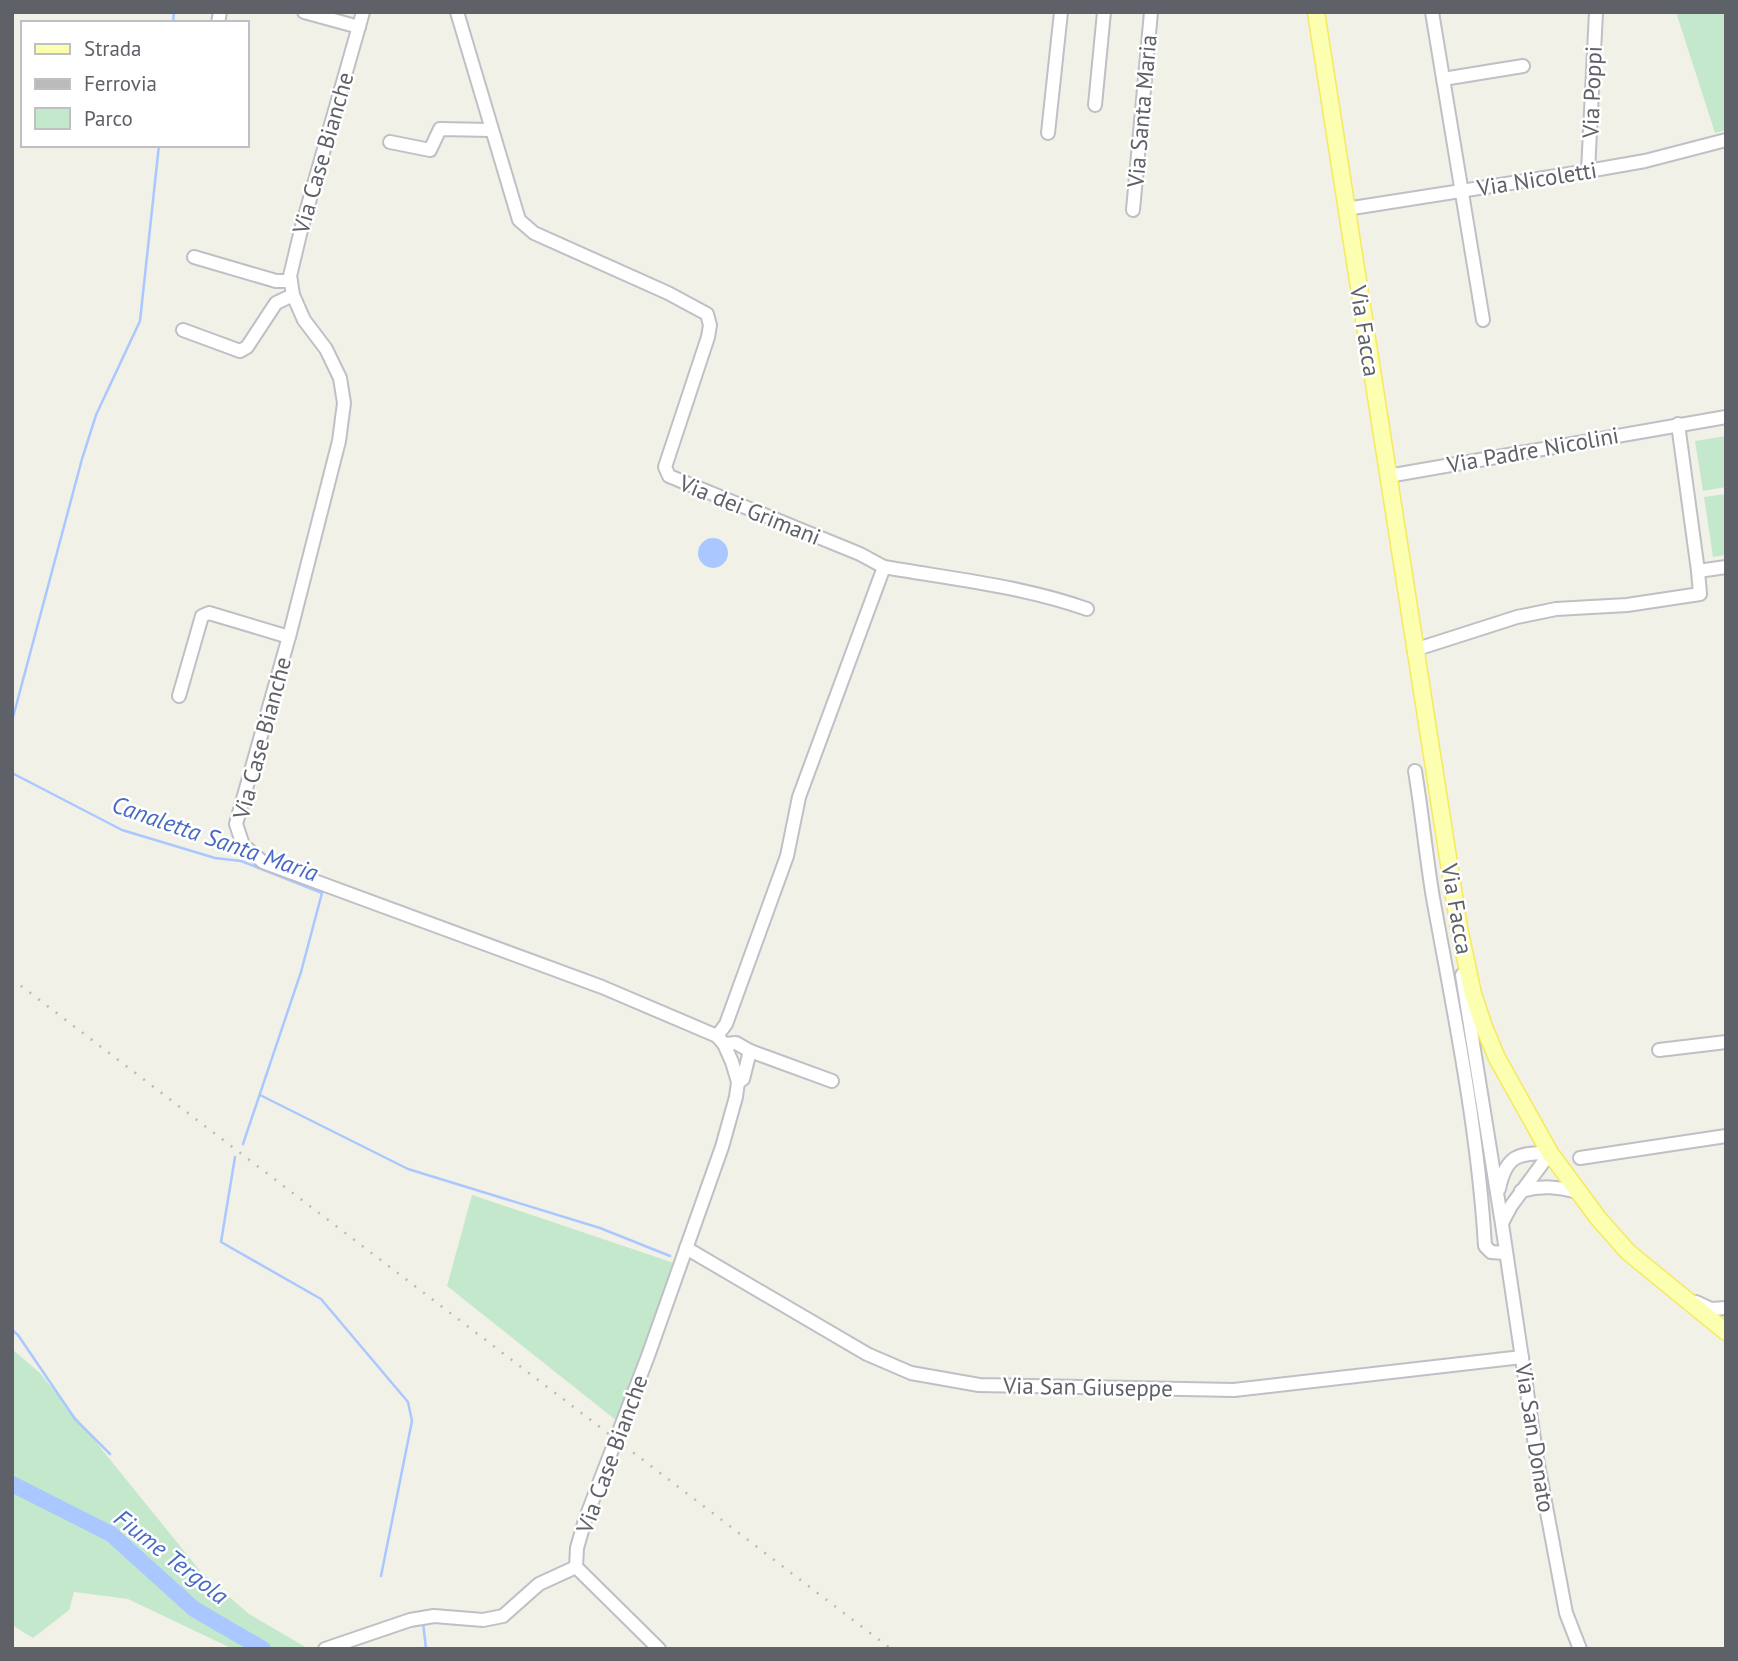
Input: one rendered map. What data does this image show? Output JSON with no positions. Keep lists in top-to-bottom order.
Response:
{
  "streets": {
    "main road": ["Via Facca"],
    "street": [
      "Via Poppi",
      "Via Santa Maria",
      "Via Case Bianche",
      "Via Nicoletti",
      "Via Padre Nicolini",
      "Via dei Grimani",
      "Via San Giuseppe",
      "Via San Donato"
    ]
  },
  "crossings": [
    ["Via Poppi", "Via Nicoletti"],
    ["Via Case Bianche", "Via San Giuseppe"],
    ["Via Nicoletti", "Via Facca"],
    ["Via Facca", "Via Padre Nicolini"],
    ["Via Facca", "Via San Donato"],
    ["Via San Giuseppe", "Via San Donato"]
  ],
  "water": ["Canaletta Santa Maria", "Fiume Tergola"],
  "legend": ["Strada", "Ferrovia", "Parco"]
}
